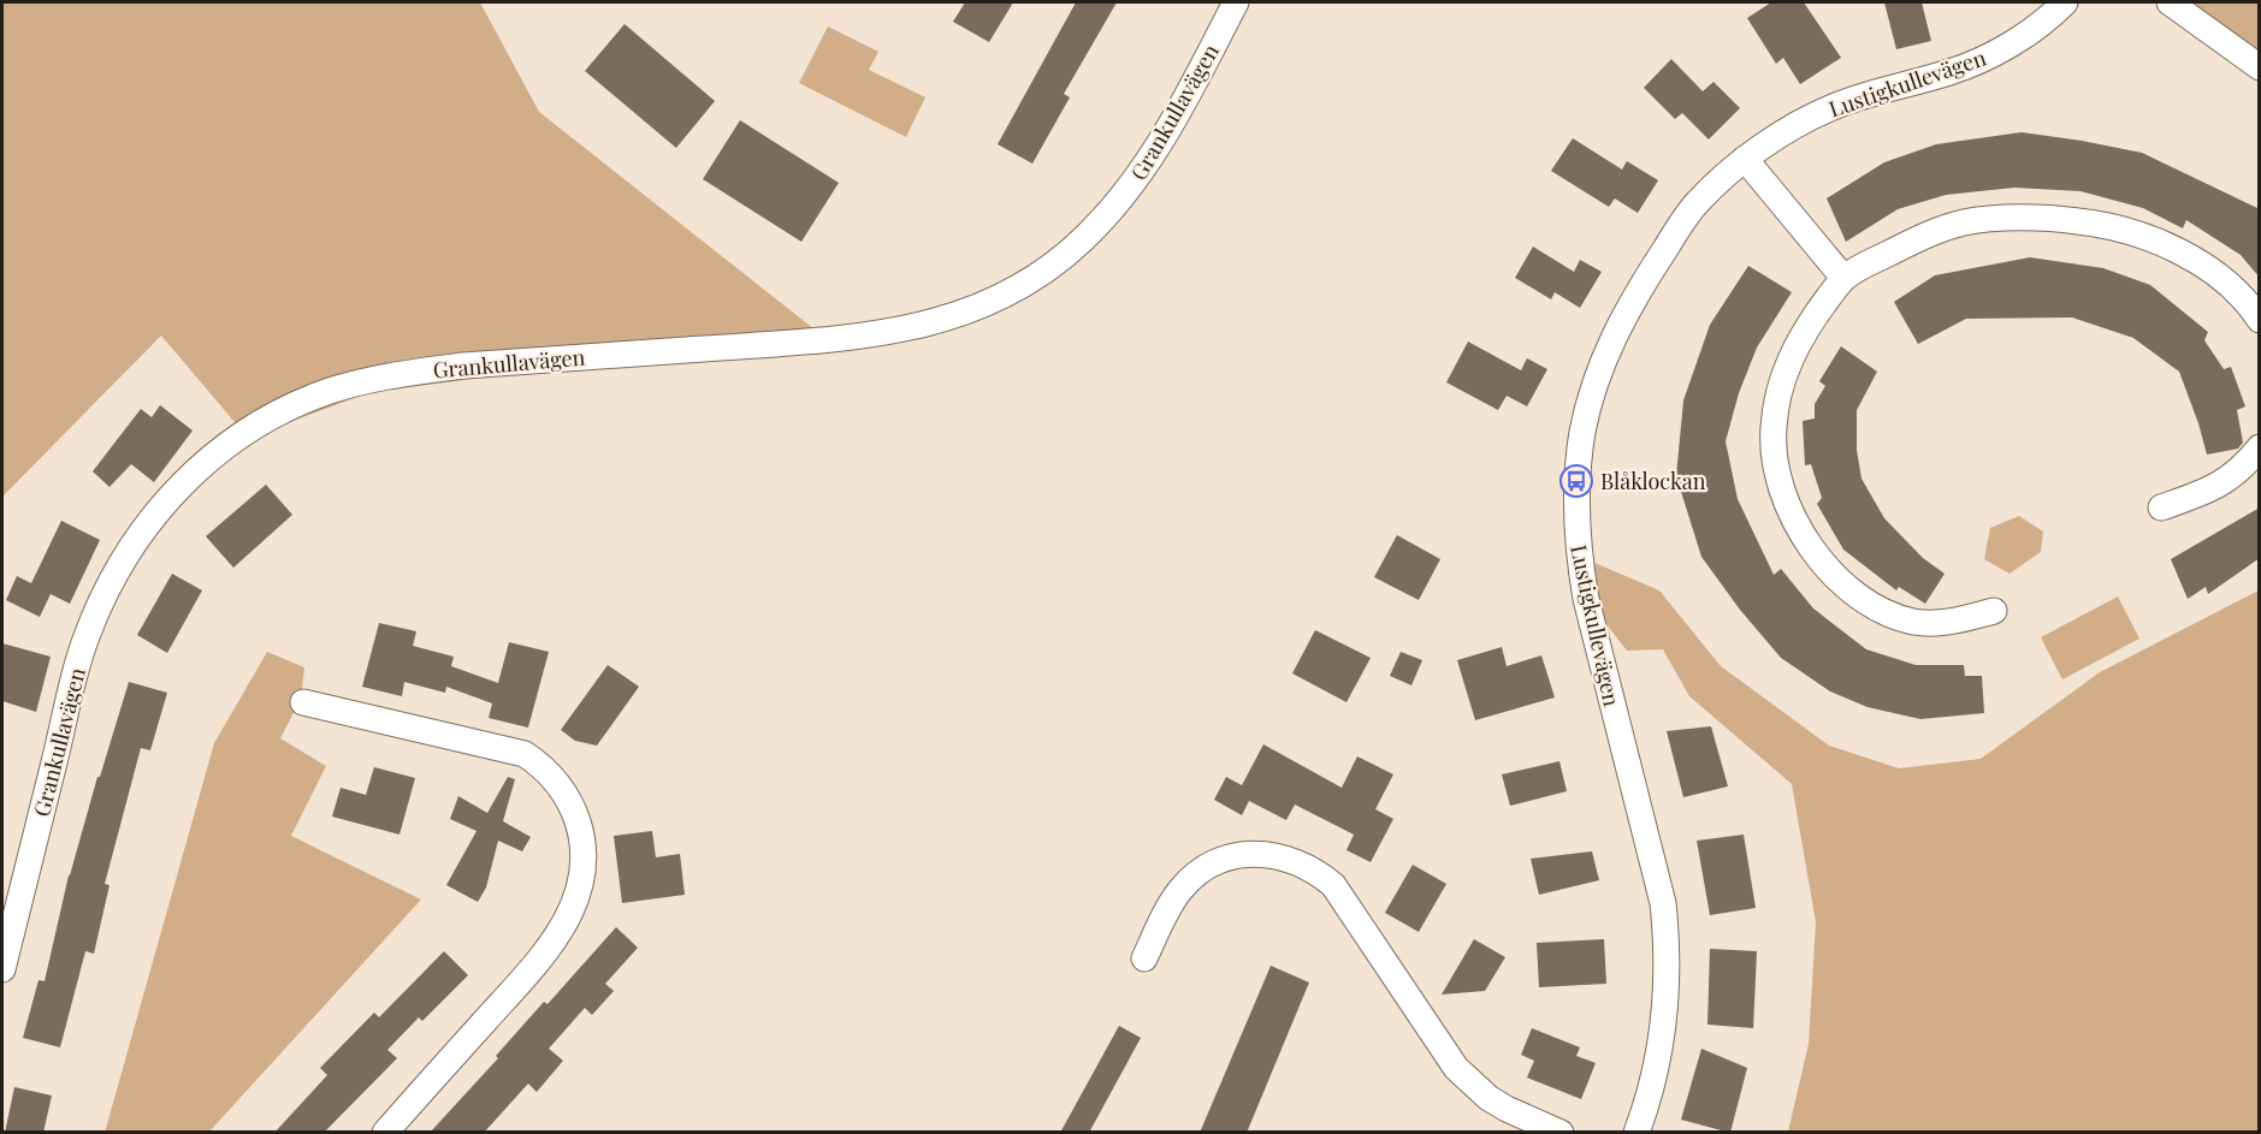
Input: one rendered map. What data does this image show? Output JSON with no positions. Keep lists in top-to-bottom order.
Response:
{
  "streets": {
    "street": ["Lustigkullevägen", "Grankullavägen"]
  },
  "places": {
    "bus stop": ["Blåklockan"]
  }
}
